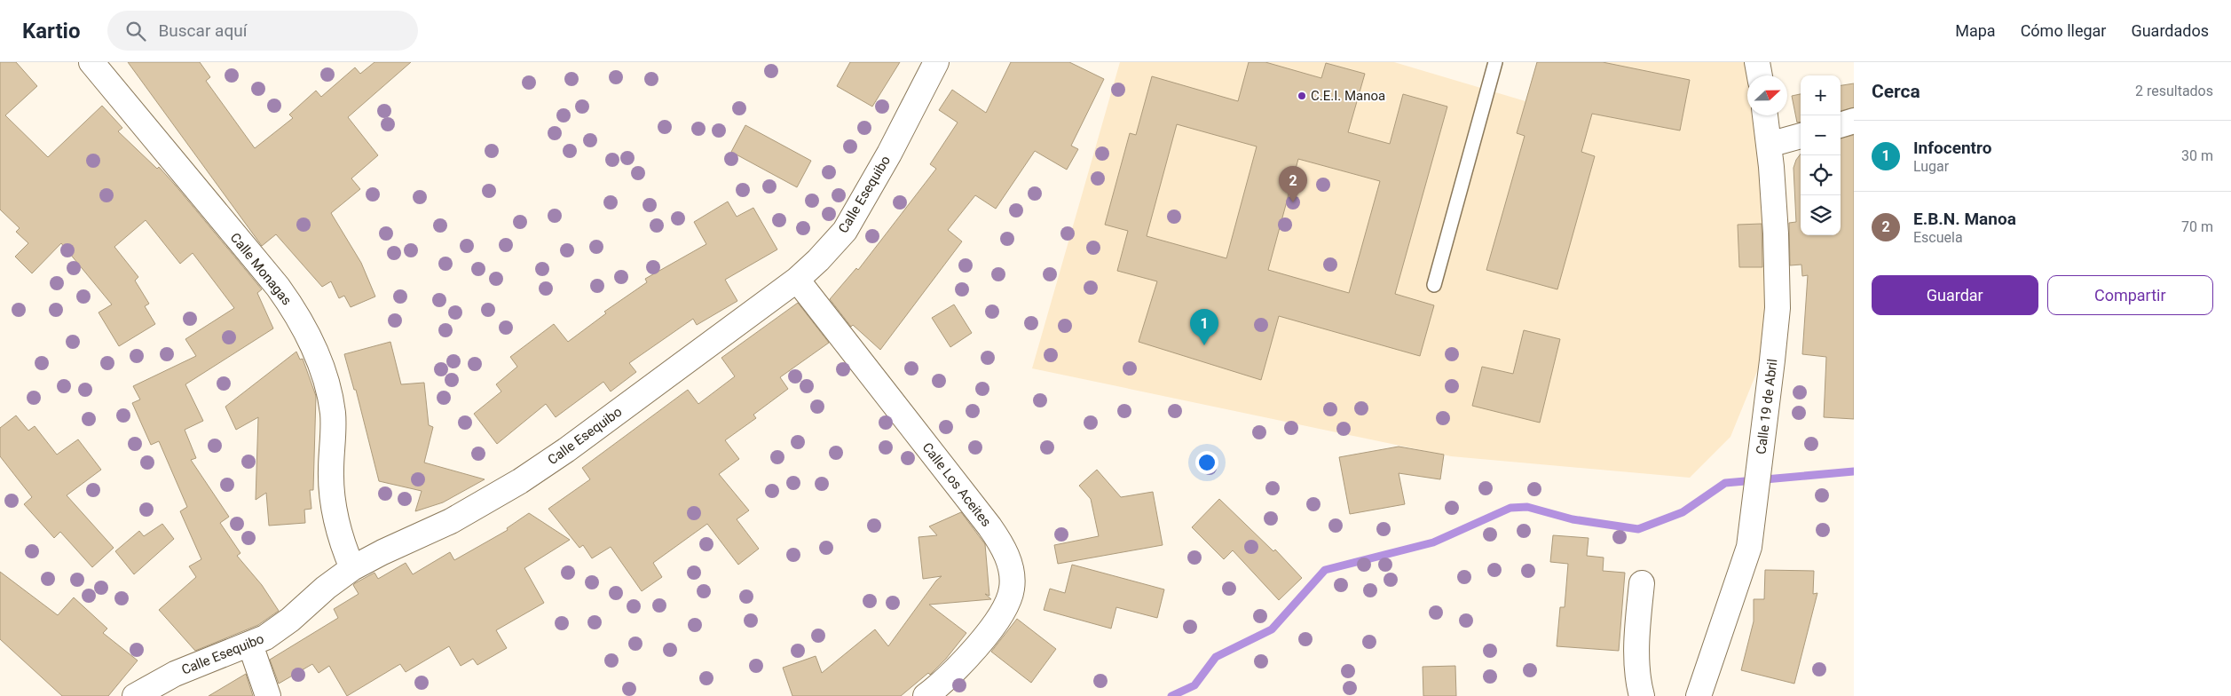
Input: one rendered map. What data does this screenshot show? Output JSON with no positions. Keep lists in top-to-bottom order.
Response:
{
  "streets": {
    "street": [
      "Calle Esequibo",
      "Calle Monagas",
      "Calle 19 de Abril",
      "Calle Los Aceites"
    ]
  },
  "crossings": [
    ["Calle Esequibo", "Calle Monagas"],
    ["Calle Esequibo", "Calle Los Aceites"]
  ],
  "places": ["C.E.I. Manoa"],
  "north": "right",
  "page": {
    "header": "Kartio",
    "search": "Buscar aquí",
    "nav": ["Mapa", "Cómo llegar", "Guardados"],
    "heading": ["Cerca", "2 resultados"],
    "map_buttons": ["+", "−"],
    "list": [
      {
        "mark": "1",
        "name": "Infocentro",
        "note": "Lugar",
        "value": "30 m"
      },
      {
        "mark": "2",
        "name": "E.B.N. Manoa",
        "note": "Escuela",
        "value": "70 m"
      }
    ],
    "pins": ["2", "1"],
    "buttons": ["Guardar", "Compartir"]
  }
}
